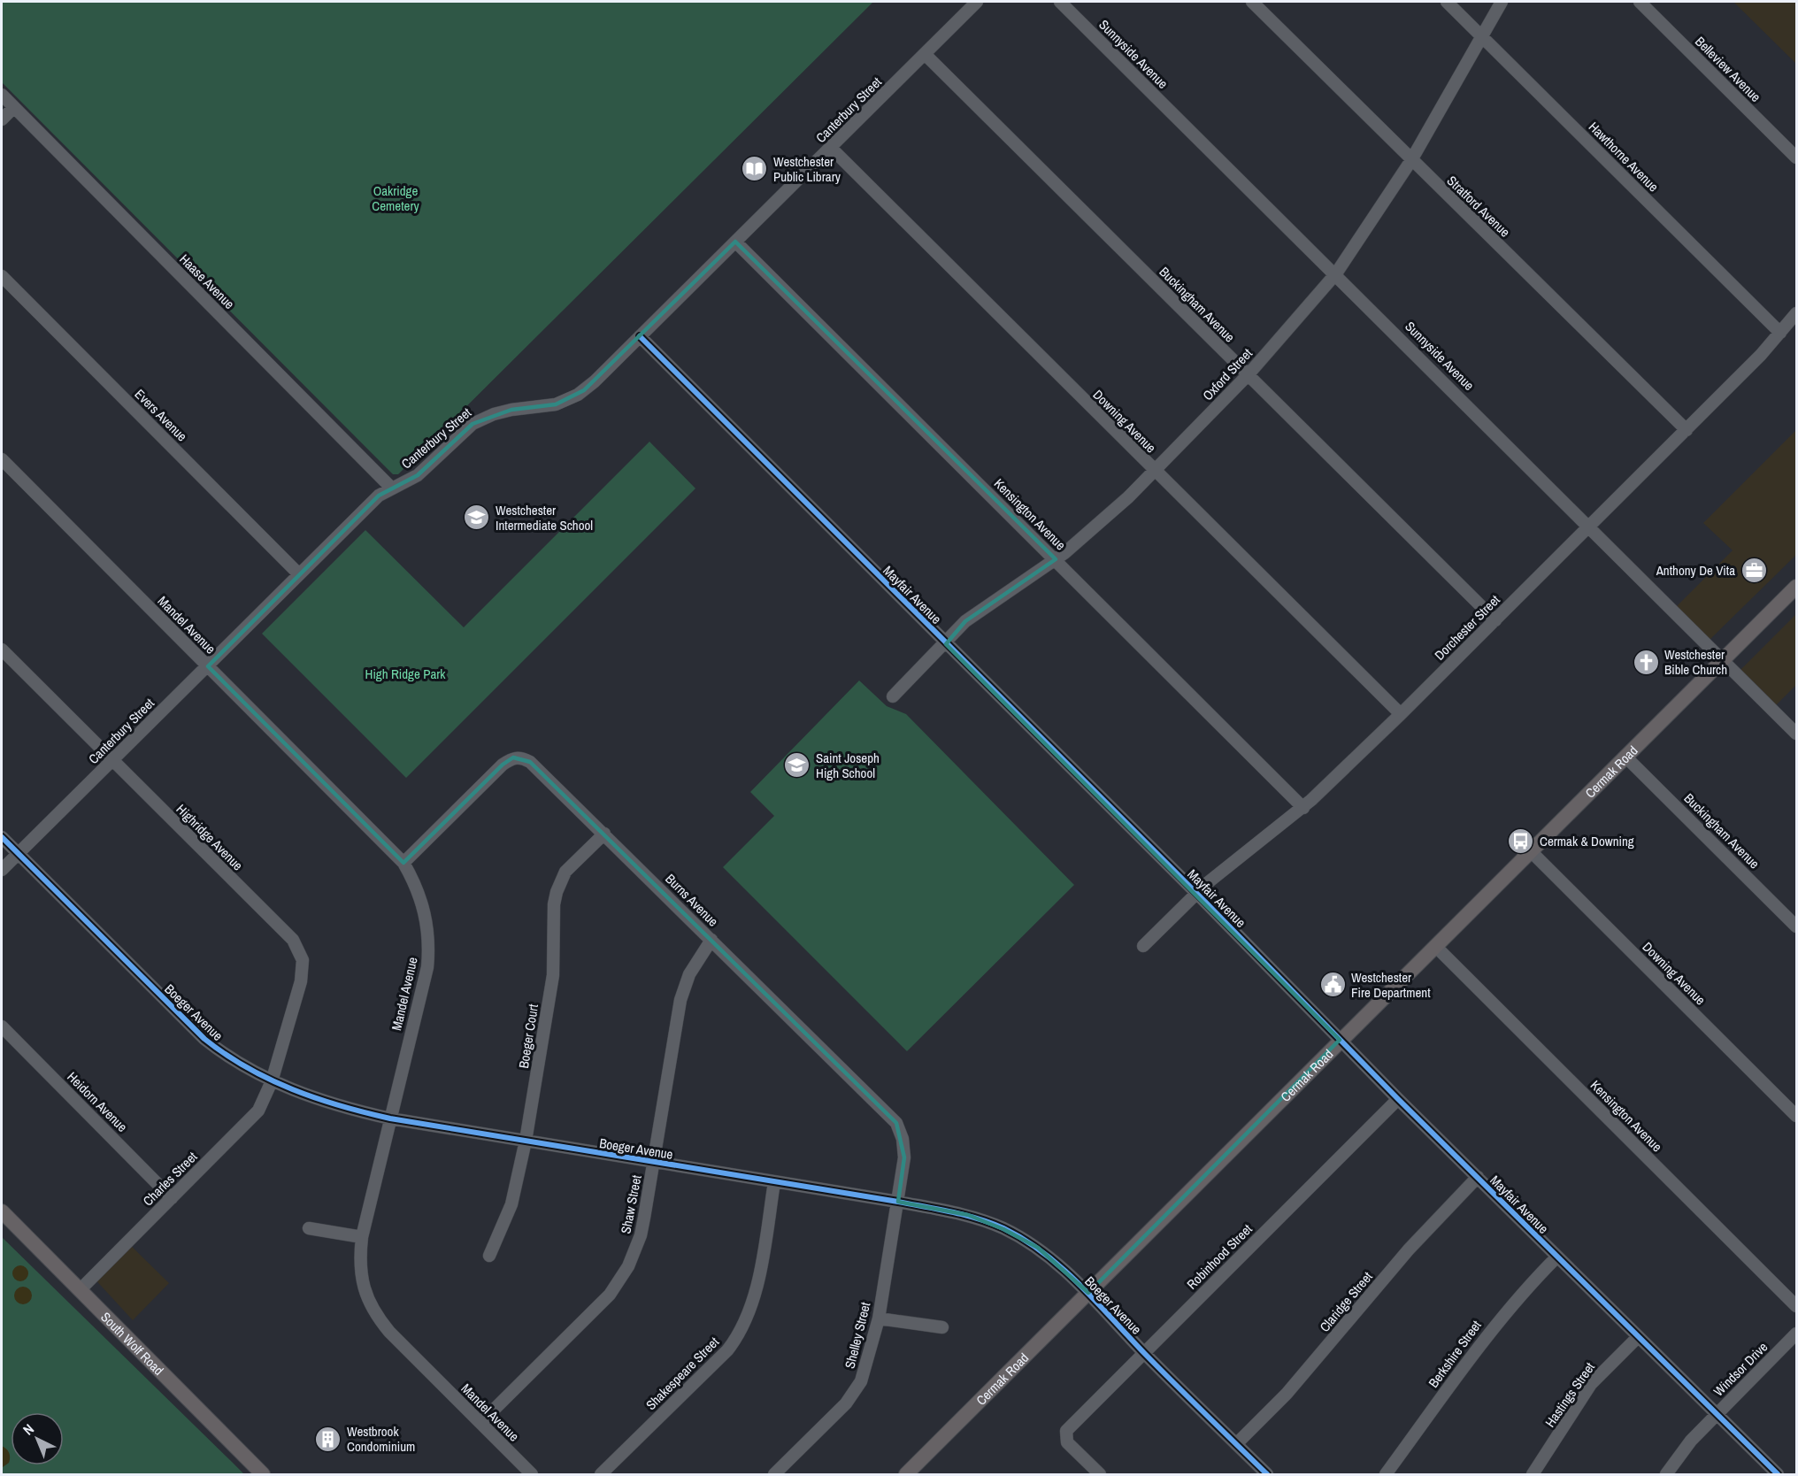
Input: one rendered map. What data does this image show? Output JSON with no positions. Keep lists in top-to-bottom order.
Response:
{
  "streets": {
    "main road": ["Cermak Road", "South Wolf Road"],
    "street": [
      "Sunnyside Avenue",
      "Belleview Avenue",
      "Canterbury Street",
      "Hawthorne Avenue",
      "Stratford Avenue",
      "Haase Avenue",
      "Buckingham Avenue",
      "Oxford Street",
      "Evers Avenue",
      "Downing Avenue",
      "Kensington Avenue",
      "Mayfair Avenue",
      "Mandel Avenue",
      "Dorchester Street",
      "Highridge Avenue",
      "Burns Avenue",
      "Boeger Avenue",
      "Boeger Court",
      "Heidorn Avenue",
      "Charles Street",
      "Shaw Street",
      "Robinhood Street",
      "Claridge Street",
      "Shelley Street",
      "Berkshire Street",
      "Windsor Drive",
      "Shakespeare Street",
      "Hastings Street"
    ]
  },
  "crossings": [
    ["Sunnyside Avenue", "Oxford Street"],
    ["Sunnyside Avenue", "Dorchester Street"],
    ["Sunnyside Avenue", "Cermak Road"],
    ["Canterbury Street", "Haase Avenue"],
    ["Canterbury Street", "Buckingham Avenue"],
    ["Canterbury Street", "Evers Avenue"],
    ["Canterbury Street", "Downing Avenue"],
    ["Canterbury Street", "Kensington Avenue"],
    ["Canterbury Street", "Mayfair Avenue"],
    ["Canterbury Street", "Mandel Avenue"],
    ["Canterbury Street", "Highridge Avenue"],
    ["Canterbury Street", "Boeger Avenue"],
    ["Hawthorne Avenue", "Oxford Street"],
    ["Hawthorne Avenue", "Dorchester Street"],
    ["Stratford Avenue", "Oxford Street"],
    ["Stratford Avenue", "Dorchester Street"],
    ["Buckingham Avenue", "Oxford Street"],
    ["Buckingham Avenue", "Dorchester Street"],
    ["Buckingham Avenue", "Cermak Road"],
    ["Oxford Street", "Downing Avenue"],
    ["Oxford Street", "Kensington Avenue"],
    ["Oxford Street", "Mayfair Avenue"],
    ["Downing Avenue", "Dorchester Street"],
    ["Downing Avenue", "Cermak Road"],
    ["Kensington Avenue", "Dorchester Street"],
    ["Kensington Avenue", "Cermak Road"],
    ["Mayfair Avenue", "Dorchester Street"],
    ["Mayfair Avenue", "Cermak Road"],
    ["Mayfair Avenue", "Robinhood Street"],
    ["Mayfair Avenue", "Claridge Street"],
    ["Mayfair Avenue", "Berkshire Street"],
    ["Mayfair Avenue", "Windsor Drive"],
    ["Mayfair Avenue", "Hastings Street"],
    ["Mandel Avenue", "Burns Avenue"],
    ["Mandel Avenue", "Boeger Avenue"],
    ["Mandel Avenue", "Shaw Street"],
    ["Cermak Road", "Boeger Avenue"],
    ["Highridge Avenue", "Boeger Avenue"],
    ["Highridge Avenue", "Charles Street"],
    ["Burns Avenue", "Boeger Avenue"],
    ["Burns Avenue", "Boeger Court"],
    ["Burns Avenue", "Shaw Street"],
    ["Burns Avenue", "Shelley Street"],
    ["Boeger Avenue", "Boeger Court"],
    ["Boeger Avenue", "Charles Street"],
    ["Boeger Avenue", "Shaw Street"],
    ["Boeger Avenue", "Robinhood Street"],
    ["Boeger Avenue", "Claridge Street"],
    ["Boeger Avenue", "Shelley Street"],
    ["Boeger Avenue", "Shakespeare Street"],
    ["Heidorn Avenue", "Charles Street"],
    ["Charles Street", "South Wolf Road"]
  ],
  "parks": ["Oakridge Cemetery", "High Ridge Park"],
  "places": {
    "library": ["Westchester Public Library"],
    "school or university": ["Westchester Intermediate School", "Saint Joseph High School"],
    "office": ["Anthony De Vita"],
    "church": ["Westchester Bible Church"],
    "bus stop": ["Cermak & Downing"],
    "public building": ["Westchester Fire Department"],
    "building": ["Westbrook Condominium"]
  },
  "north": "top left"
}
